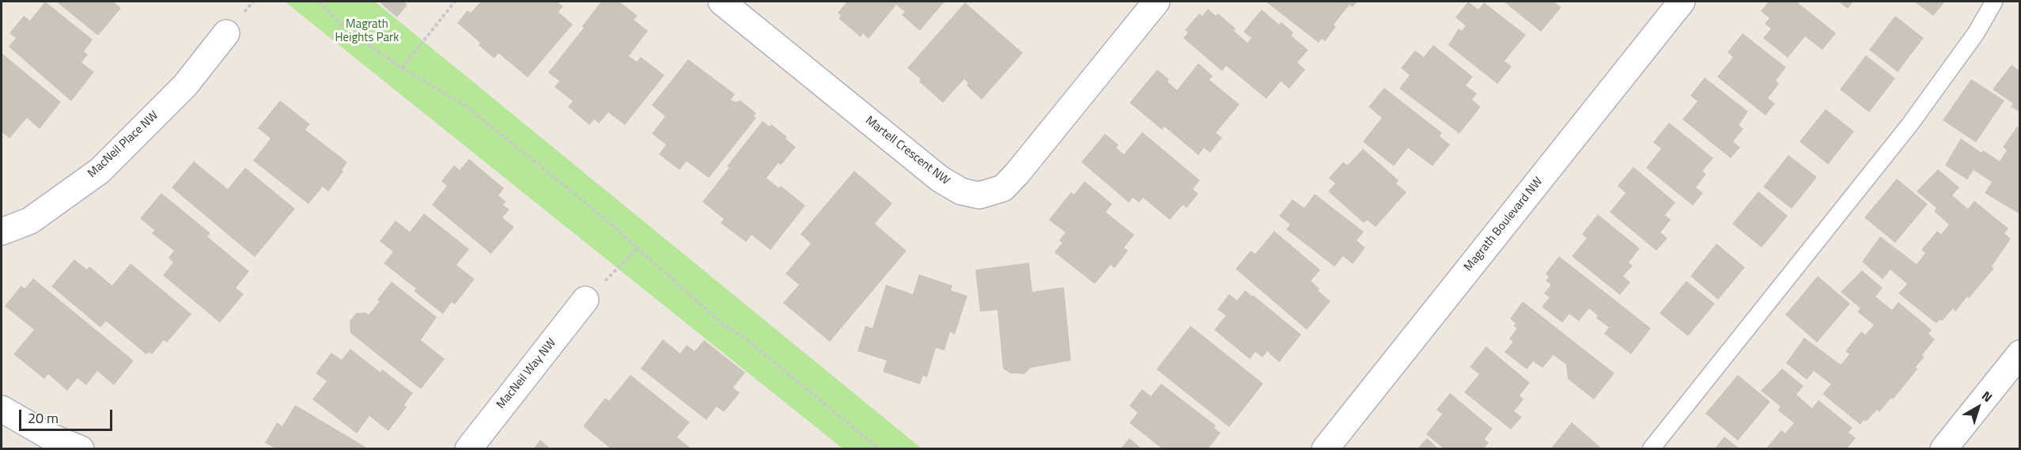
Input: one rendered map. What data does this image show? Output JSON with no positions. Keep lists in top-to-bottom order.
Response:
{
  "streets": {
    "street": [
      "MacNeil Place NW",
      "Martell Crescent NW",
      "Magrath Boulevard NW",
      "MacNeil Way NW"
    ]
  },
  "parks": ["Magrath Heights Park"],
  "scale_bar": "20 m",
  "north": "top right"
}
